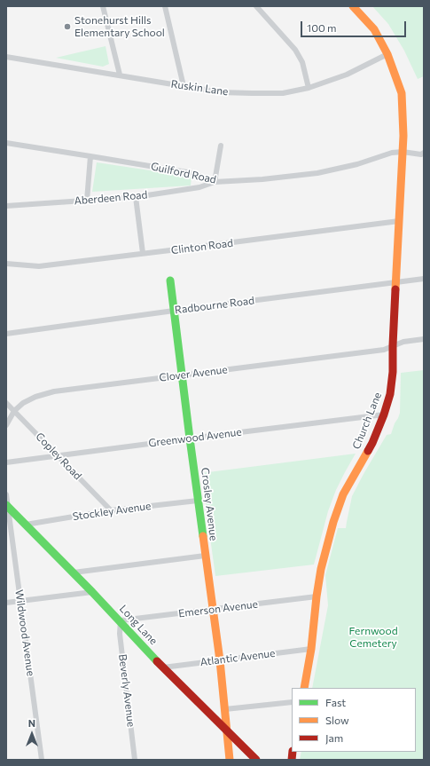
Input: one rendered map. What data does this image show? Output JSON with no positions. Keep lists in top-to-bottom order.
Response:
{
  "streets": {
    "street": [
      "Ruskin Lane",
      "Guilford Road",
      "Aberdeen Road",
      "Clinton Road",
      "Radbourne Road",
      "Clover Avenue",
      "Church Lane",
      "Greenwood Avenue",
      "Copley Road",
      "Crosley Avenue",
      "Stockley Avenue",
      "Emerson Avenue",
      "Long Lane",
      "Wildwood Avenue",
      "Atlantic Avenue",
      "Beverly Avenue"
    ]
  },
  "crossings": [
    ["Ruskin Lane", "Church Lane"],
    ["Guilford Road", "Aberdeen Road"],
    ["Guilford Road", "Church Lane"],
    ["Clinton Road", "Church Lane"],
    ["Radbourne Road", "Church Lane"],
    ["Radbourne Road", "Crosley Avenue"],
    ["Clover Avenue", "Church Lane"],
    ["Clover Avenue", "Copley Road"],
    ["Clover Avenue", "Crosley Avenue"],
    ["Church Lane", "Greenwood Avenue"],
    ["Church Lane", "Emerson Avenue"],
    ["Church Lane", "Atlantic Avenue"],
    ["Greenwood Avenue", "Copley Road"],
    ["Greenwood Avenue", "Crosley Avenue"],
    ["Copley Road", "Stockley Avenue"],
    ["Crosley Avenue", "Stockley Avenue"],
    ["Crosley Avenue", "Emerson Avenue"],
    ["Crosley Avenue", "Long Lane"],
    ["Crosley Avenue", "Atlantic Avenue"],
    ["Stockley Avenue", "Long Lane"],
    ["Emerson Avenue", "Long Lane"],
    ["Emerson Avenue", "Beverly Avenue"],
    ["Long Lane", "Wildwood Avenue"],
    ["Long Lane", "Atlantic Avenue"],
    ["Long Lane", "Beverly Avenue"]
  ],
  "parks": ["Fernwood Cemetery"],
  "places": ["Stonehurst Hills Elementary School"],
  "legend": ["Fast", "Slow", "Jam"],
  "scale_bar": "100 m",
  "north": "top"
}
